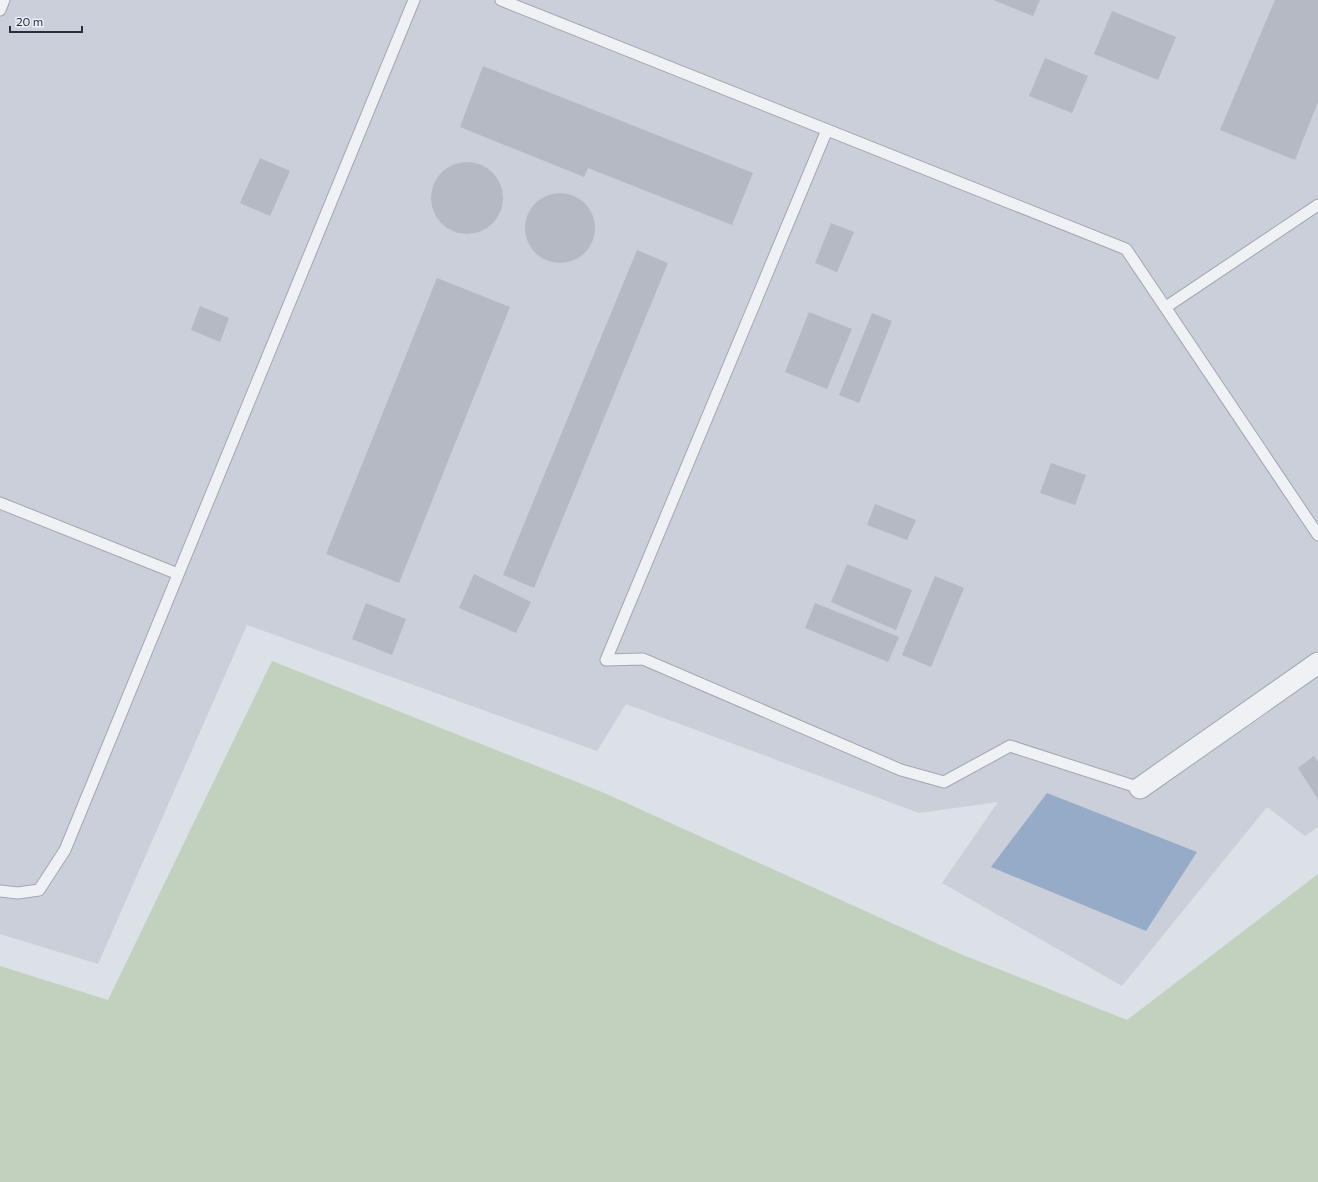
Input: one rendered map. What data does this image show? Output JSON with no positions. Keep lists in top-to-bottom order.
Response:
{
  "scale_bar": "20 m"
}
